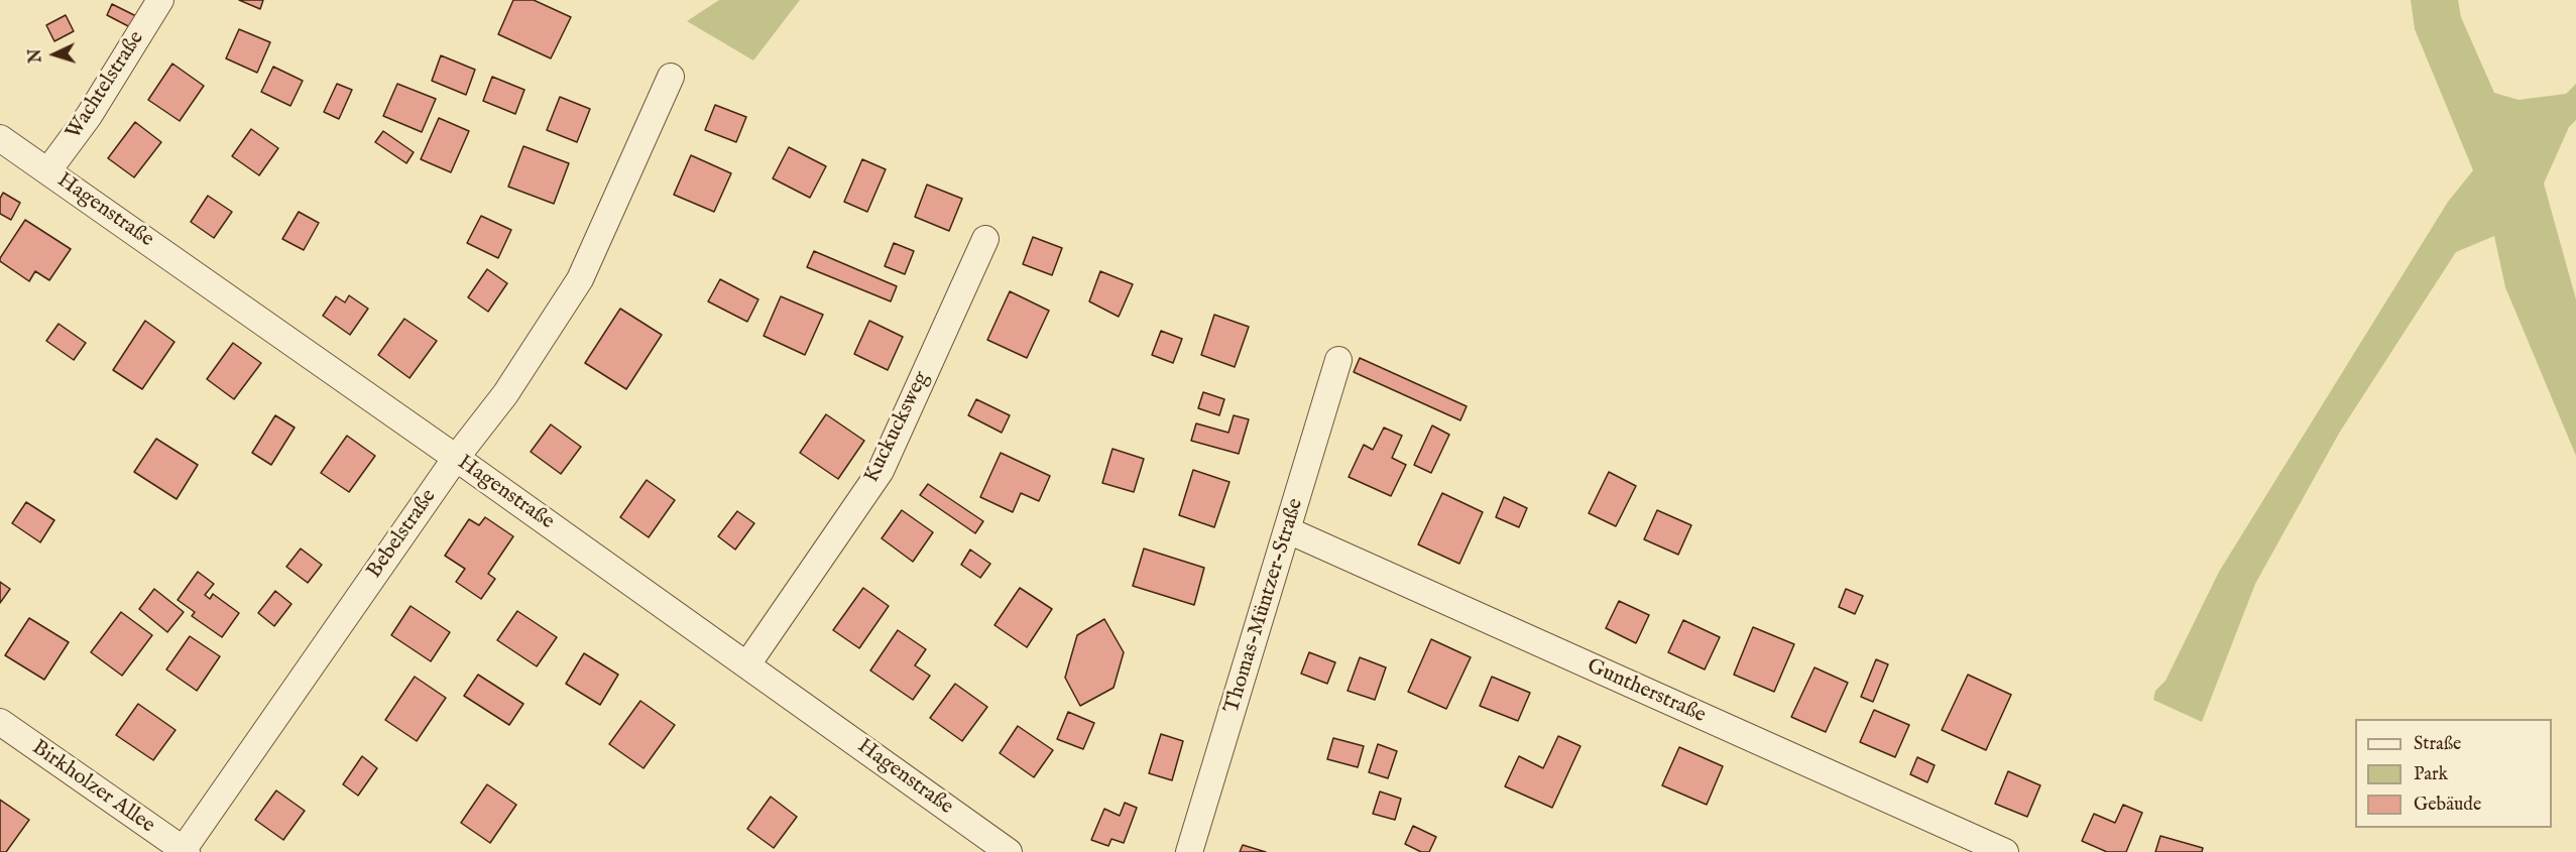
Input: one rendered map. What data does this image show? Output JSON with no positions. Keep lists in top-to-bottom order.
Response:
{
  "streets": {
    "street": [
      "Wachtelstraße",
      "Hagenstraße",
      "Kuckucksweg",
      "Bebelstraße",
      "Thomas-Müntzer-Straße",
      "Guntherstraße",
      "Birkholzer Allee"
    ]
  },
  "crossings": [
    ["Wachtelstraße", "Hagenstraße"],
    ["Hagenstraße", "Kuckucksweg"],
    ["Hagenstraße", "Bebelstraße"],
    ["Bebelstraße", "Birkholzer Allee"],
    ["Thomas-Müntzer-Straße", "Guntherstraße"]
  ],
  "legend": ["Straße", "Park", "Gebäude"],
  "north": "left"
}
